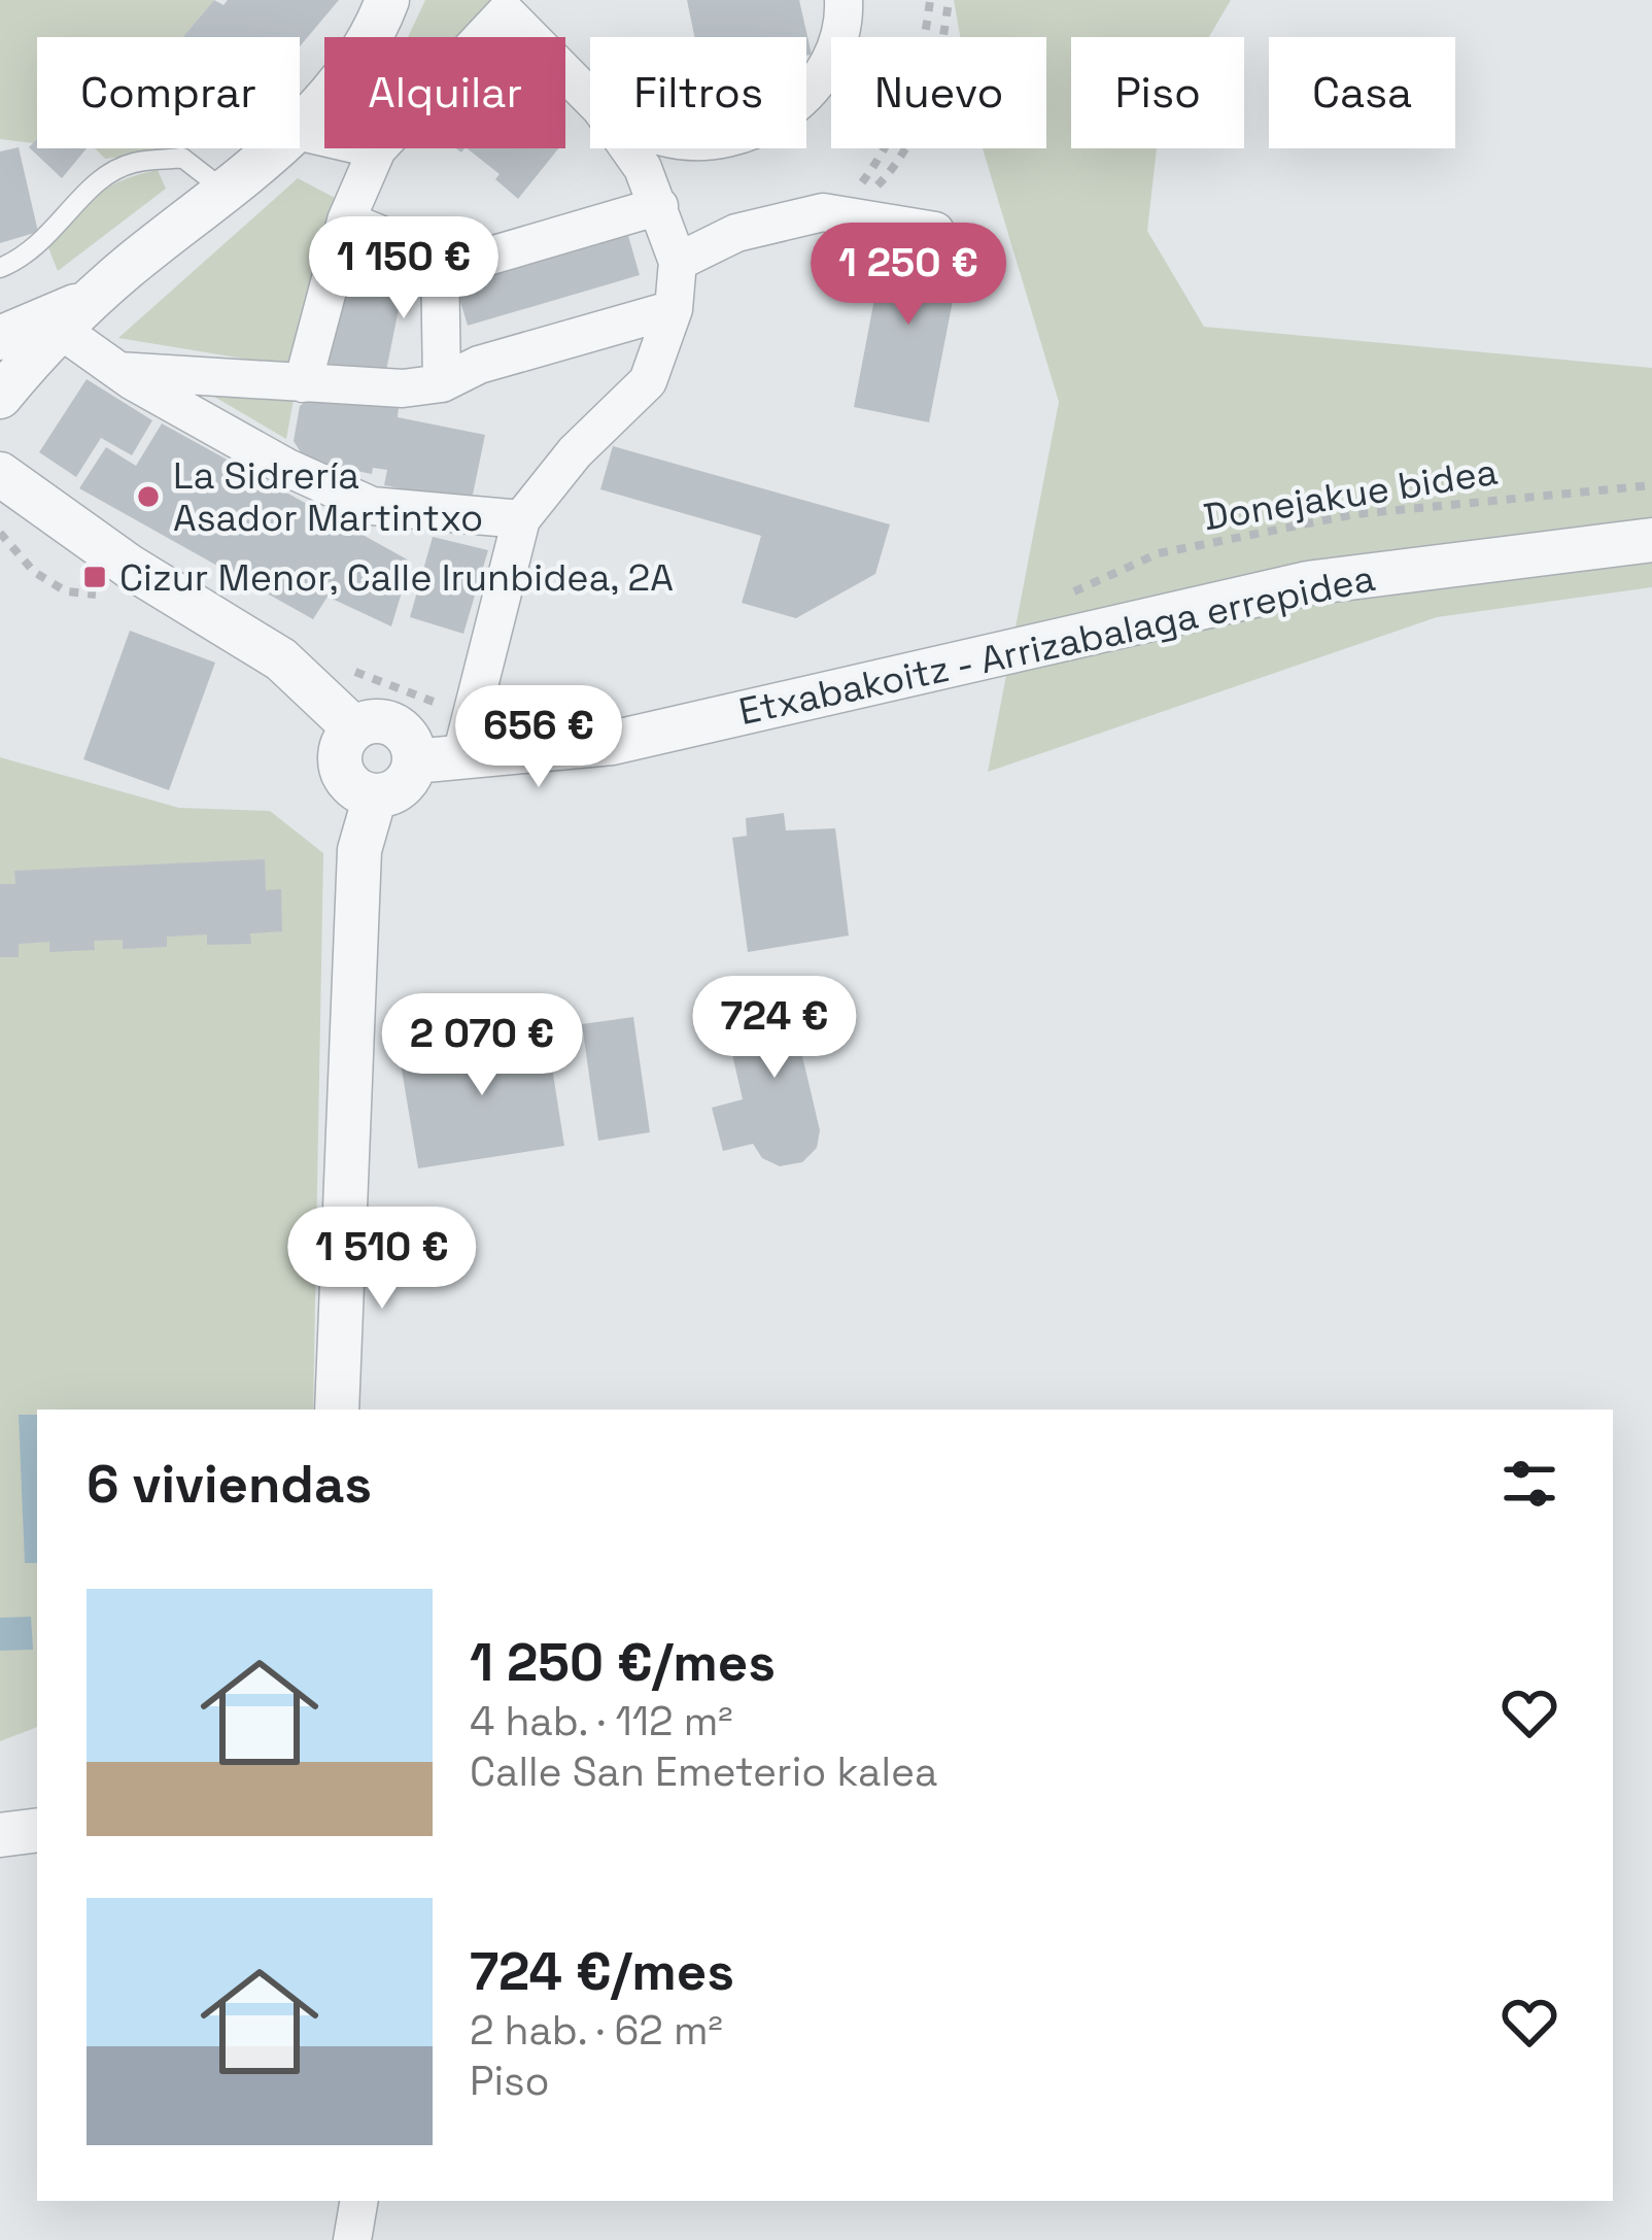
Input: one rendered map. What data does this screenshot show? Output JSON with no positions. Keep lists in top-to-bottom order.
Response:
{
  "streets": {
    "street": ["Etxabakoitz - Arrizabalaga errepidea"],
    "path": ["Donejakue bidea"]
  },
  "places": {
    "other": ["La Sidrería Asador Martintxo"],
    "transit": ["Cizur Menor, Calle Irunbidea, 2A"]
  },
  "page": {
    "chip": [
      "Comprar",
      "Alquilar",
      "Filtros",
      "Nuevo",
      "Piso",
      "Casa"
    ],
    "price": [
      "1 150 €",
      "1 250 €",
      "656 €",
      "724 €",
      "2 070 €",
      "1 510 €"
    ],
    "heading": "6 viviendas",
    "list": [
      {
        "name": "1 250 €/mes",
        "note": "4 hab. · 112 m² · Calle San Emeterio kalea"
      },
      {
        "name": "724 €/mes",
        "note": "2 hab. · 62 m² · Piso"
      }
    ]
  }
}
